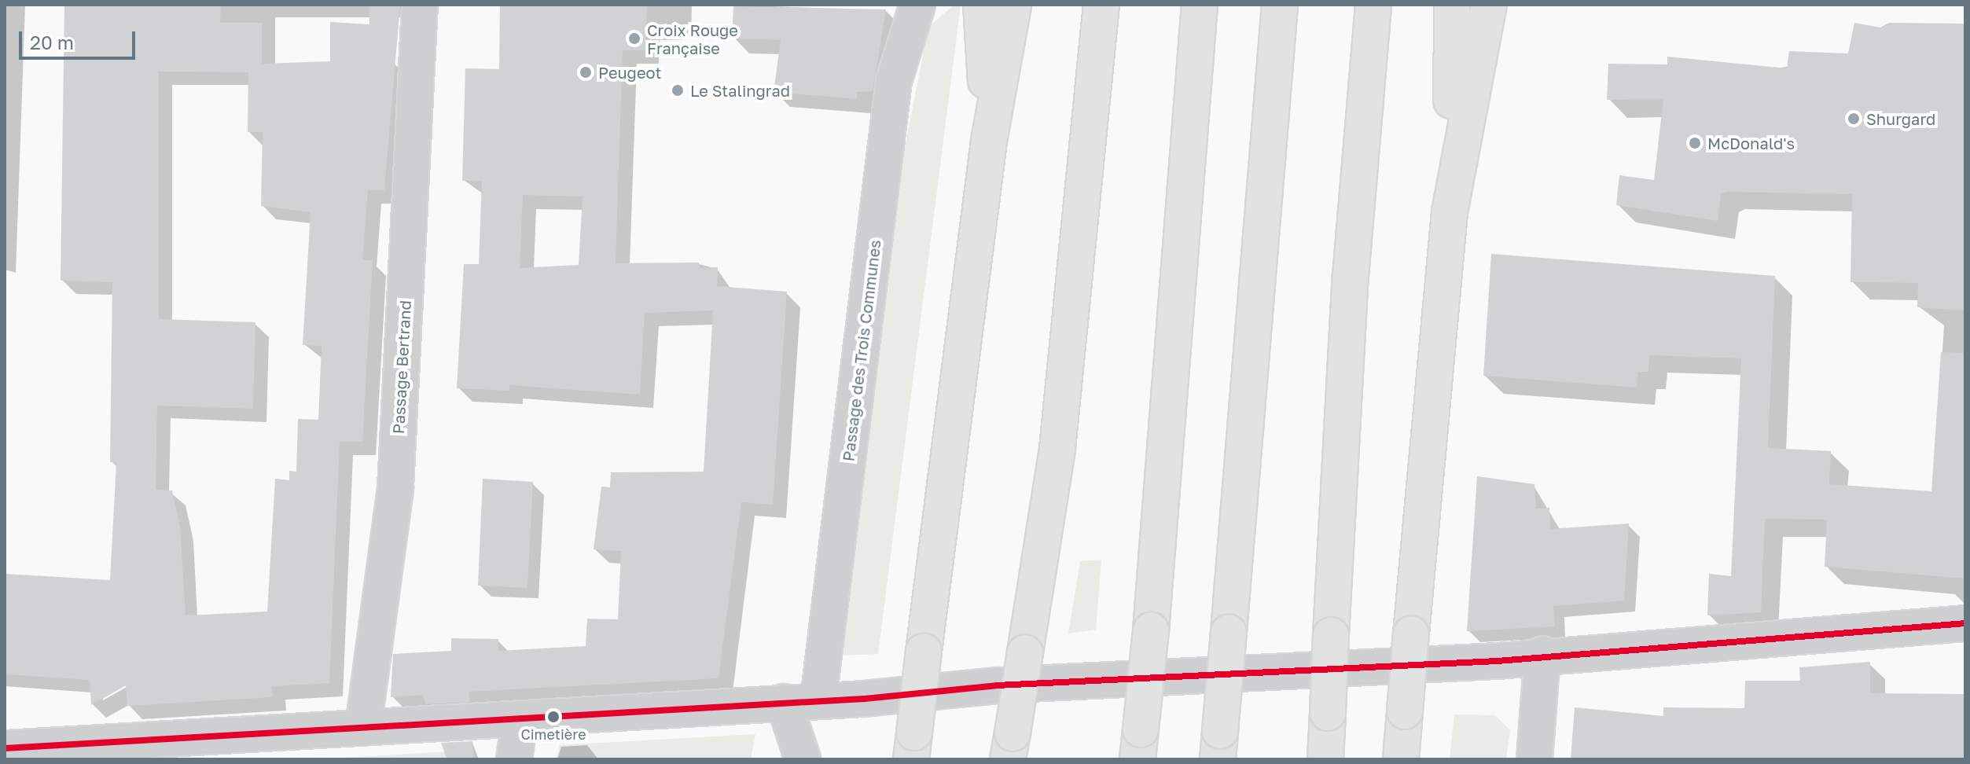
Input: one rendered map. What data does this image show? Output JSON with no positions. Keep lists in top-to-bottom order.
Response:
{
  "streets": {
    "street": ["Passage des Trois Communes", "Passage Bertrand"]
  },
  "places": [
    "Croix Rouge Française",
    "Peugeot",
    "Le Stalingrad",
    "Shurgard",
    "McDonald's",
    "Cimetière"
  ],
  "scale_bar": "20 m"
}
